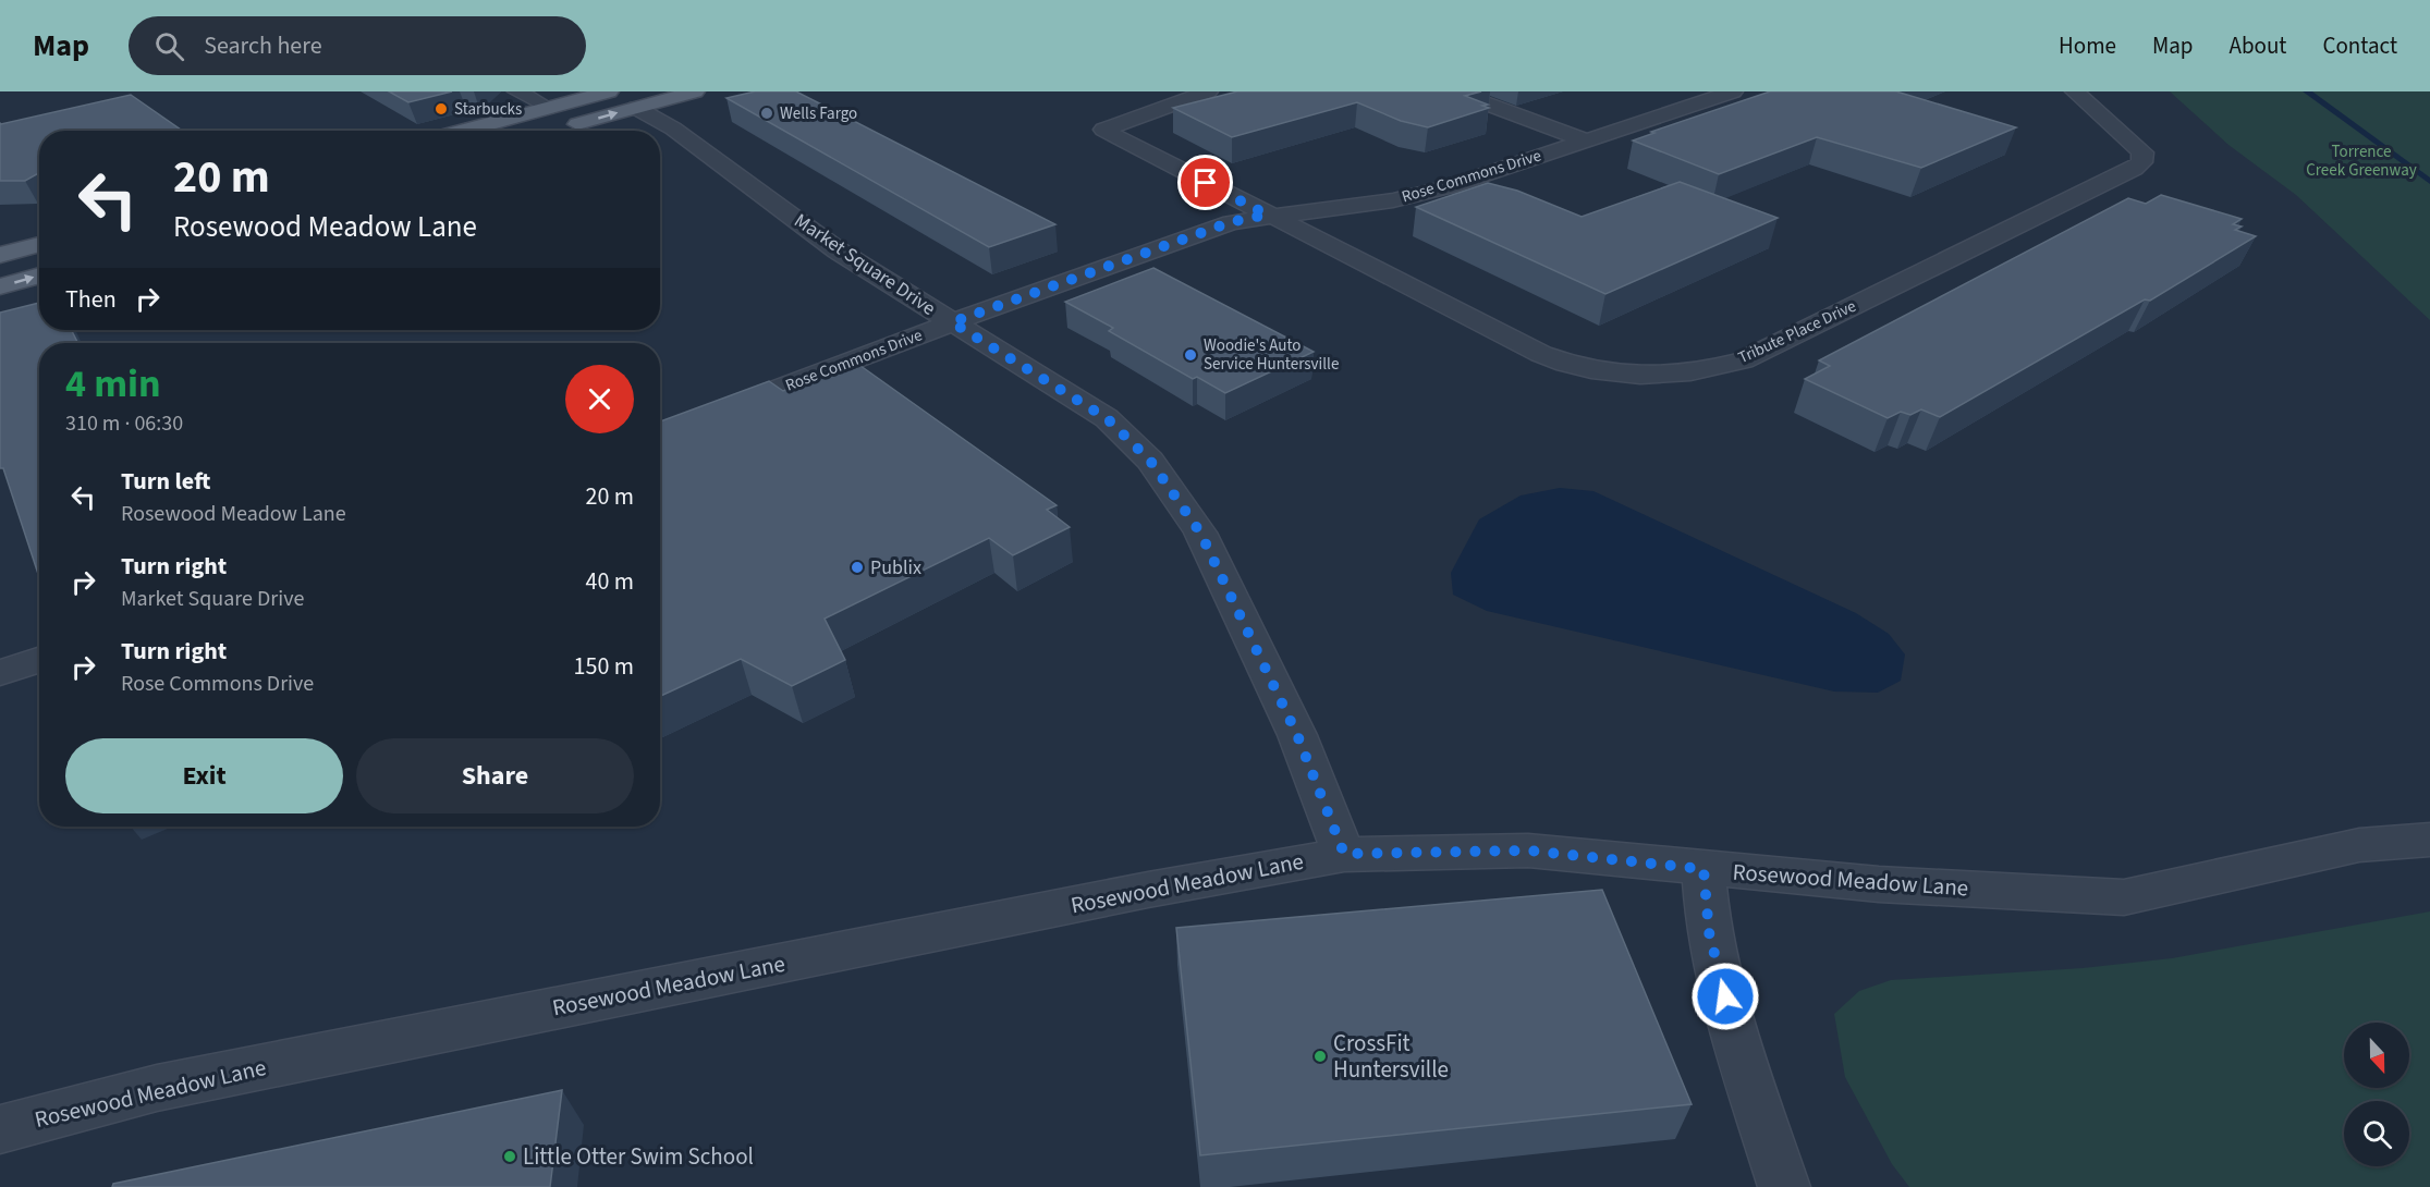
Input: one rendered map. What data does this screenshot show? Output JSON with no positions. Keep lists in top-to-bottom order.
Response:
{
  "streets": {
    "street": [
      "Rose Commons Drive",
      "Market Square Drive",
      "Tribute Place Drive",
      "Rosewood Meadow Lane"
    ]
  },
  "crossings": [
    ["Rose Commons Drive", "Market Square Drive"],
    ["Rose Commons Drive", "Tribute Place Drive"],
    ["Market Square Drive", "Rosewood Meadow Lane"]
  ],
  "parks": ["Torrence Creek Greenway"],
  "places": [
    "Starbucks",
    "Wells Fargo",
    "Woodie's Auto Service Huntersville",
    "Publix",
    "CrossFit Huntersville",
    "Little Otter Swim School"
  ],
  "north": "bottom",
  "page": {
    "header": "Map",
    "search": "Search here",
    "nav": [
      "Home",
      "Map",
      "About",
      "Contact"
    ],
    "turn": ["20 m", "Rosewood Meadow Lane"],
    "then": "Then",
    "heading": ["4 min", "310 m · 06:30"],
    "list": [
      {
        "name": "Turn left",
        "note": "Rosewood Meadow Lane",
        "value": "20 m"
      },
      {
        "name": "Turn right",
        "note": "Market Square Drive",
        "value": "40 m"
      },
      {
        "name": "Turn right",
        "note": "Rose Commons Drive",
        "value": "150 m"
      }
    ],
    "buttons": ["Exit", "Share"]
  }
}
